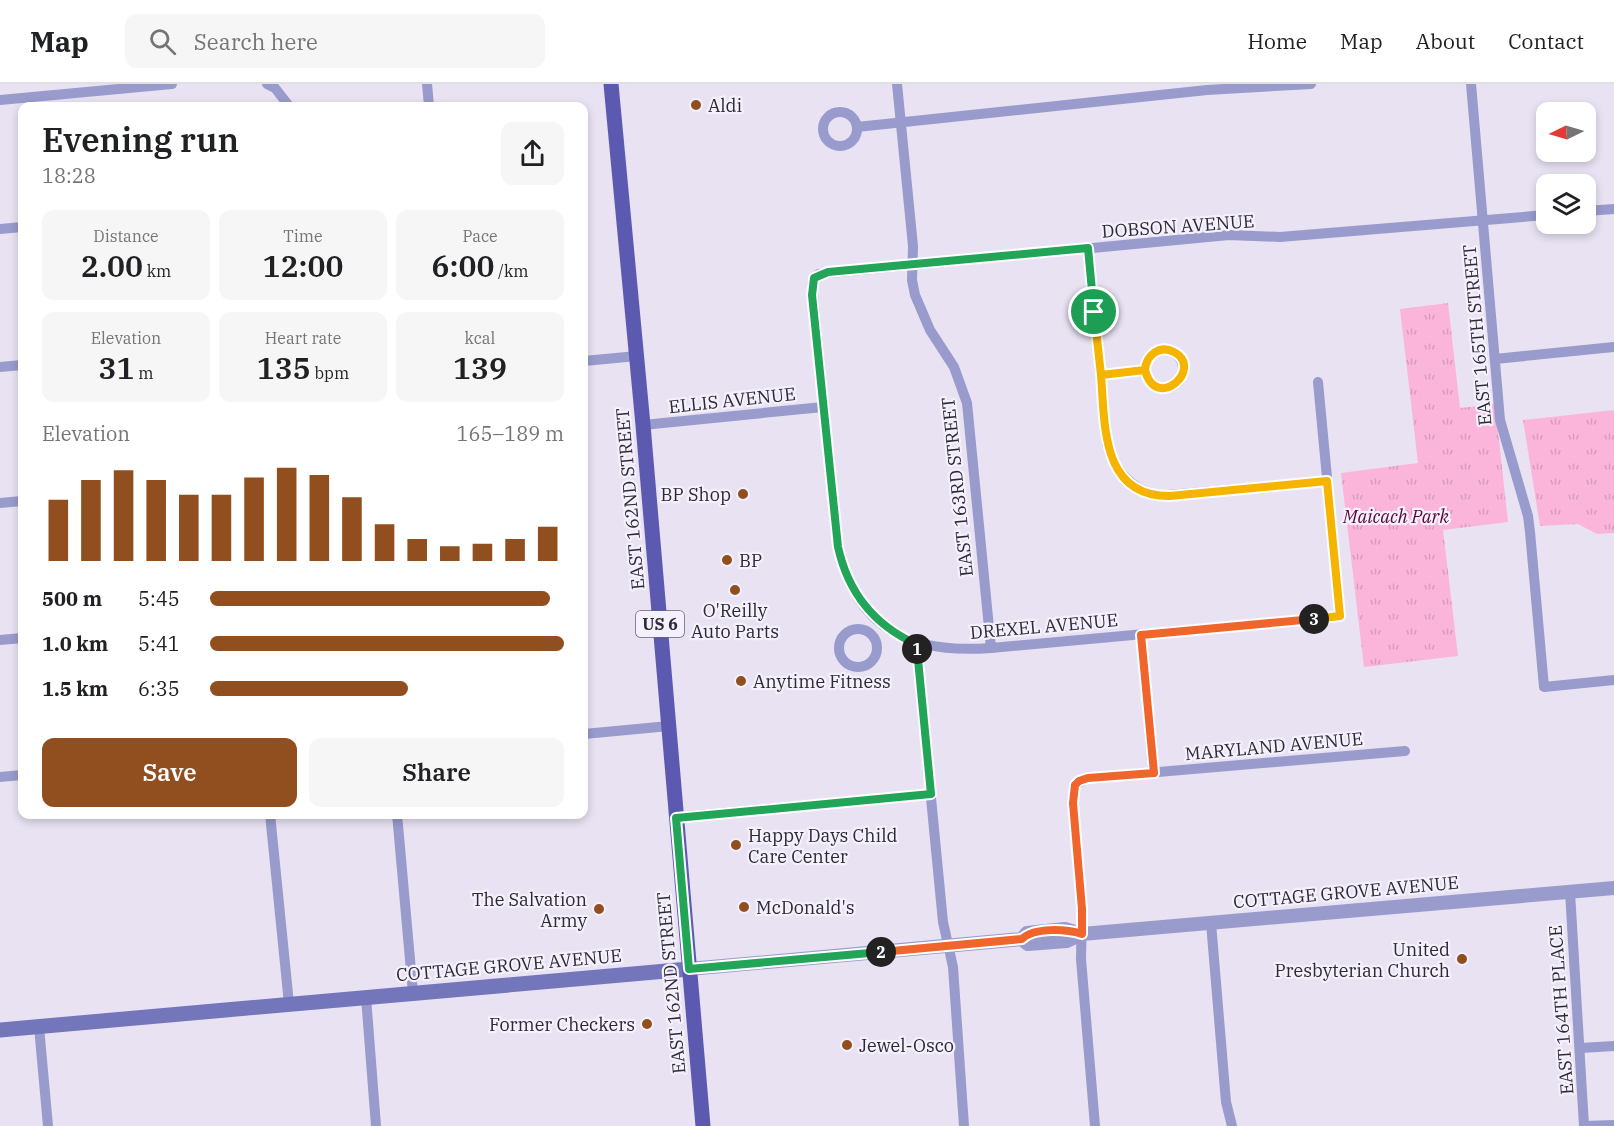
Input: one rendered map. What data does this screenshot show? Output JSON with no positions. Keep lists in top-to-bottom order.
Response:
{
  "streets": {
    "main road": ["EAST 162ND STREET", "US 6", "COTTAGE GROVE AVENUE"],
    "street": [
      "DOBSON AVENUE",
      "EAST 165TH STREET",
      "ELLIS AVENUE",
      "EAST 163RD STREET",
      "DREXEL AVENUE",
      "MARYLAND AVENUE",
      "EAST 164TH PLACE"
    ]
  },
  "crossings": [
    ["DOBSON AVENUE", "EAST 165TH STREET"],
    ["DOBSON AVENUE", "EAST 163RD STREET"],
    ["DOBSON AVENUE", "DREXEL AVENUE"],
    ["ELLIS AVENUE", "EAST 162ND STREET"],
    ["ELLIS AVENUE", "DREXEL AVENUE"],
    ["EAST 163RD STREET", "DREXEL AVENUE"],
    ["EAST 162ND STREET", "COTTAGE GROVE AVENUE"],
    ["MARYLAND AVENUE", "COTTAGE GROVE AVENUE"],
    ["COTTAGE GROVE AVENUE", "EAST 164TH PLACE"]
  ],
  "parks": ["Maicach Park"],
  "places": [
    "Aldi",
    "BP Shop",
    "BP",
    "O'Reilly Auto Parts",
    "Anytime Fitness",
    "Happy Days Child Care Center",
    "McDonald's",
    "The Salvation Army",
    "United Presbyterian Church",
    "Former Checkers",
    "Jewel-Osco"
  ],
  "north": "left",
  "page": {
    "header": "Map",
    "search": "Search here",
    "nav": [
      "Home",
      "Map",
      "About",
      "Contact"
    ],
    "heading": ["Evening run", "18:28"],
    "stats": [
      ["Distance", "2.00 km"],
      ["Time", "12:00"],
      ["Pace", "6:00 /km"],
      ["Elevation", "31 m"],
      ["Heart rate", "135 bpm"],
      ["kcal", "139"]
    ],
    "chart": ["Elevation", "165–189 m"],
    "list": [
      {
        "name": "500 m",
        "note": "5:45"
      },
      {
        "name": "1.0 km",
        "note": "5:41"
      },
      {
        "name": "1.5 km",
        "note": "6:35"
      }
    ],
    "pins": ["3", "1", "2"],
    "buttons": ["Save", "Share"]
  }
}
